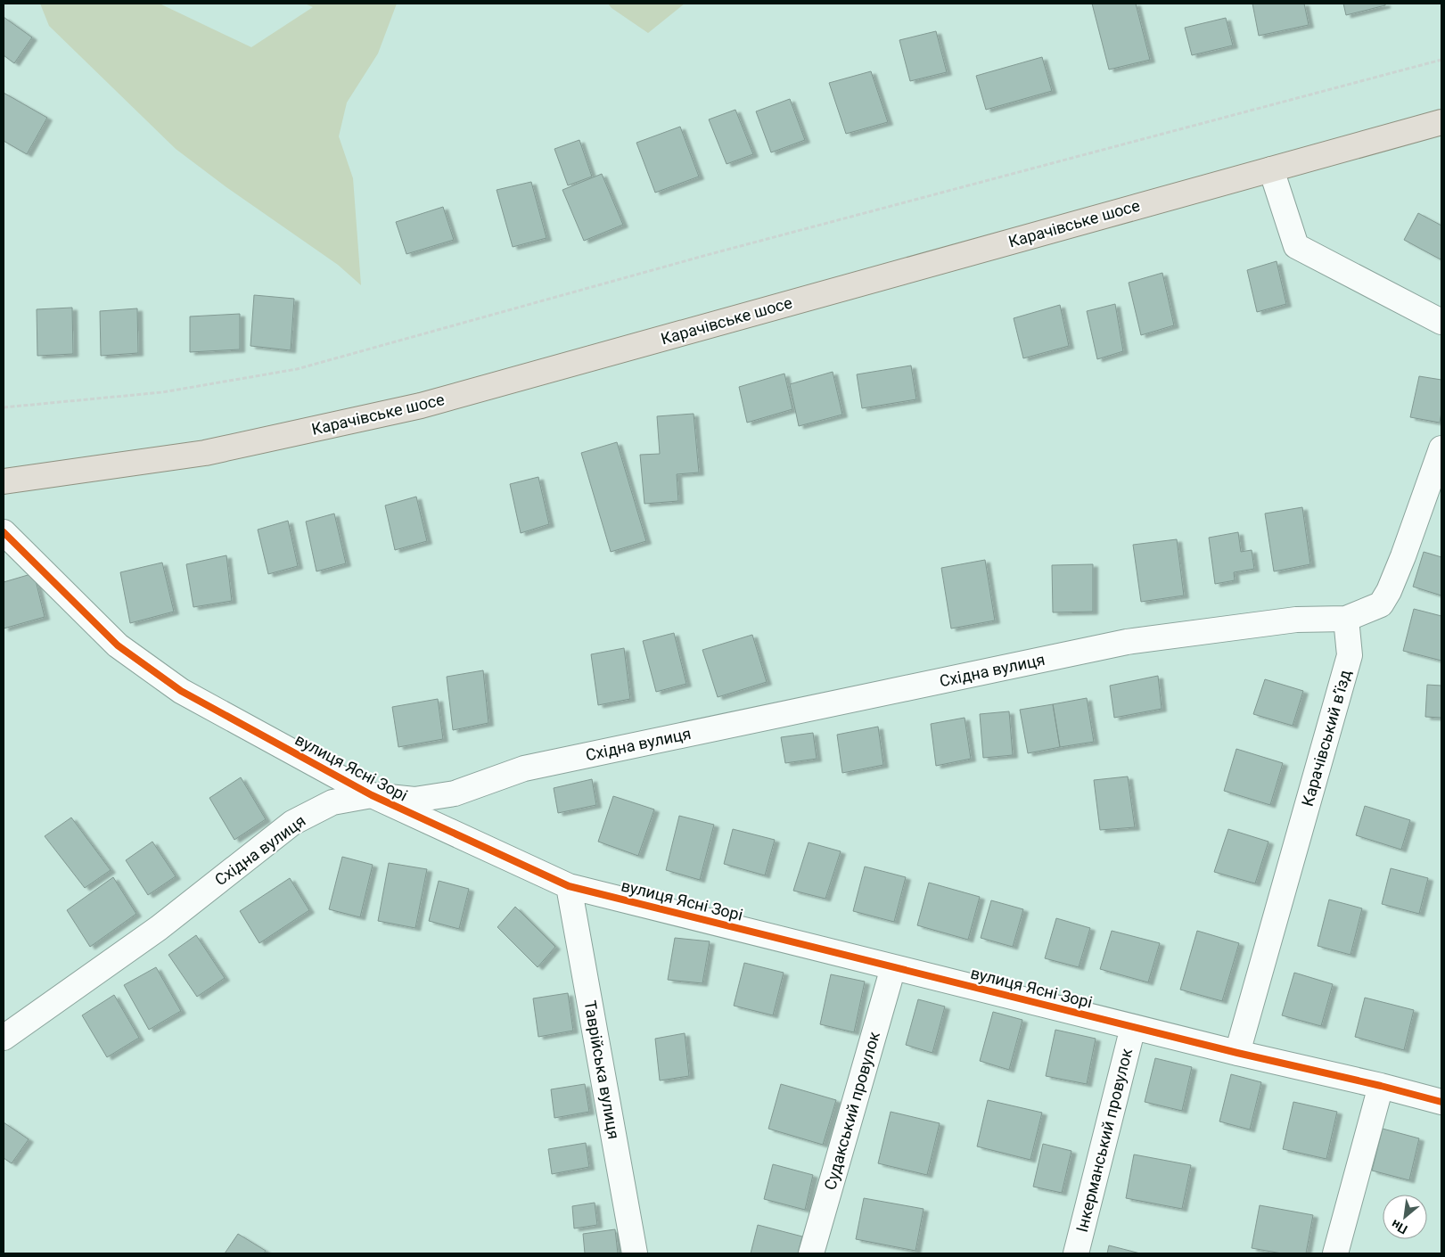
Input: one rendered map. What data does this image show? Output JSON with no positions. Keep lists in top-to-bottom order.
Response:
{
  "streets": {
    "main road": ["Карачівське шосе"],
    "street": [
      "Східна вулиця",
      "Карачівський в’їзд",
      "вулиця Ясні Зорі",
      "Таврійська вулиця",
      "Судакський провулок",
      "Інкерманський провулок"
    ]
  },
  "crossings": [
    ["Східна вулиця", "Карачівський в’їзд"],
    ["Східна вулиця", "вулиця Ясні Зорі"],
    ["Карачівський в’їзд", "вулиця Ясні Зорі"],
    ["вулиця Ясні Зорі", "Таврійська вулиця"],
    ["вулиця Ясні Зорі", "Судакський провулок"],
    ["вулиця Ясні Зорі", "Інкерманський провулок"]
  ],
  "north": "bottom left"
}
